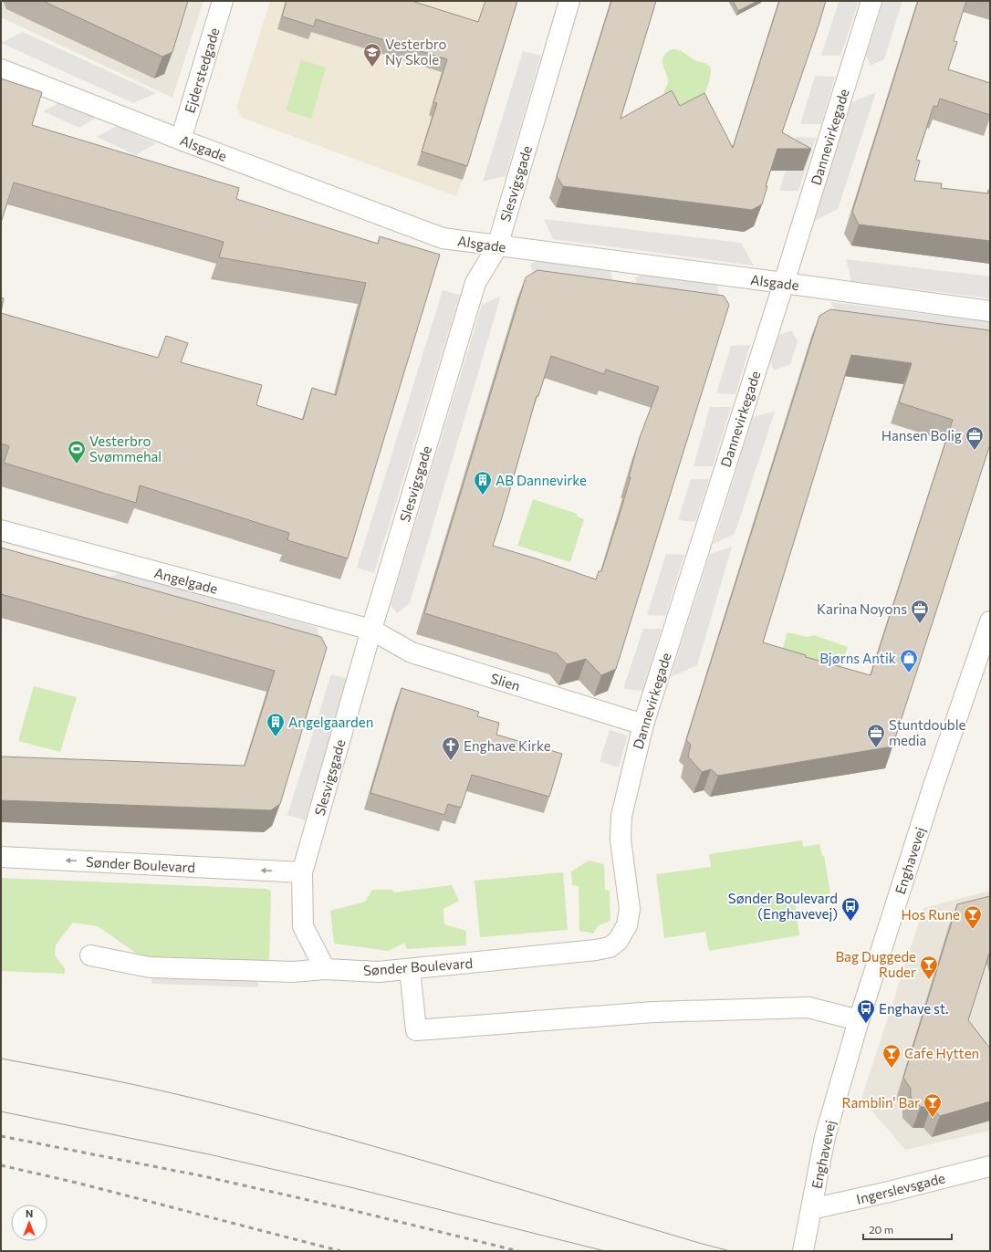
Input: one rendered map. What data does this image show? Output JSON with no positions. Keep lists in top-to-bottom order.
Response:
{
  "streets": {
    "street": [
      "Ejderstedgade",
      "Dannevirkegade",
      "Alsgade",
      "Slesvigsgade",
      "Angelgade",
      "Slien",
      "Enghavevej",
      "Sønder Boulevard",
      "Ingerslevsgade"
    ]
  },
  "crossings": [
    ["Ejderstedgade", "Alsgade"],
    ["Dannevirkegade", "Alsgade"],
    ["Dannevirkegade", "Slien"],
    ["Dannevirkegade", "Sønder Boulevard"],
    ["Alsgade", "Slesvigsgade"],
    ["Slesvigsgade", "Angelgade"],
    ["Slesvigsgade", "Slien"],
    ["Slesvigsgade", "Sønder Boulevard"],
    ["Angelgade", "Slien"],
    ["Enghavevej", "Ingerslevsgade"]
  ],
  "places": {
    "school or university": ["Vesterbro Ny Skole"],
    "office": ["Hansen Bolig", "Karina Noyons", "Stuntdouble media"],
    "sports": ["Vesterbro Svømmehal"],
    "building": ["AB Dannevirke", "Angelgaarden"],
    "shop": ["Bjørns Antik"],
    "church": ["Enghave Kirke"],
    "bus stop": ["Sønder Boulevard (Enghavevej)", "Enghave st."],
    "bar": [
      "Hos Rune",
      "Bag Duggede Ruder",
      "Cafe Hytten",
      "Ramblin' Bar"
    ]
  },
  "scale_bar": "20 m",
  "north": "top"
}
